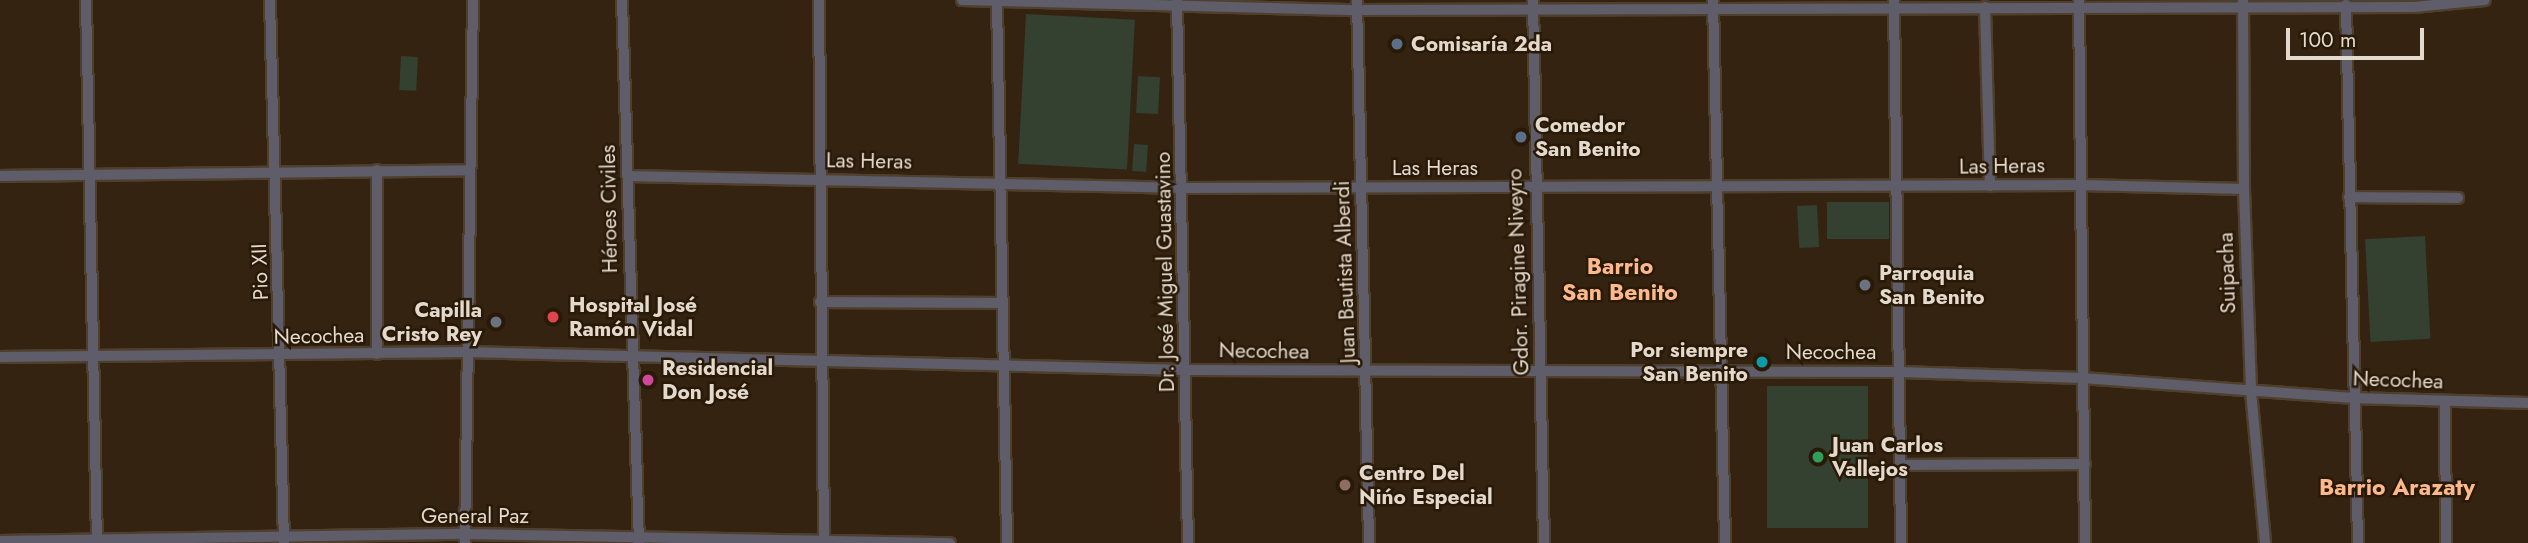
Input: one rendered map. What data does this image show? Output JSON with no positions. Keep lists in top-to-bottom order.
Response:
{
  "streets": {
    "street": [
      "Las Heras",
      "Héroes Civiles",
      "Pio XII",
      "Dr. José Miguel Guastavino",
      "Juan Bautista Alberdi",
      "Gdor. Piragine Niveyro",
      "Suipacha",
      "Necochea",
      "General Paz"
    ]
  },
  "crossings": [
    ["Las Heras", "Héroes Civiles"],
    ["Las Heras", "Dr. José Miguel Guastavino"],
    ["Las Heras", "Juan Bautista Alberdi"],
    ["Las Heras", "Gdor. Piragine Niveyro"],
    ["Las Heras", "Suipacha"],
    ["Héroes Civiles", "Necochea"],
    ["Héroes Civiles", "General Paz"],
    ["Pio XII", "Necochea"],
    ["Pio XII", "General Paz"],
    ["Dr. José Miguel Guastavino", "Necochea"],
    ["Juan Bautista Alberdi", "Necochea"],
    ["Gdor. Piragine Niveyro", "Necochea"],
    ["Suipacha", "Necochea"]
  ],
  "districts": ["Barrio San Benito", "Barrio Arazaty"],
  "places": [
    "Comisaría 2da",
    "Comedor San Benito",
    "Parroquia San Benito",
    "Hospital José Ramón Vidal",
    "Capilla Cristo Rey",
    "Por siempre San Benito",
    "Residencial Don José",
    "Juan Carlos Vallejos",
    "Centro Del Nińo Especial"
  ],
  "scale_bar": "100 m"
}
